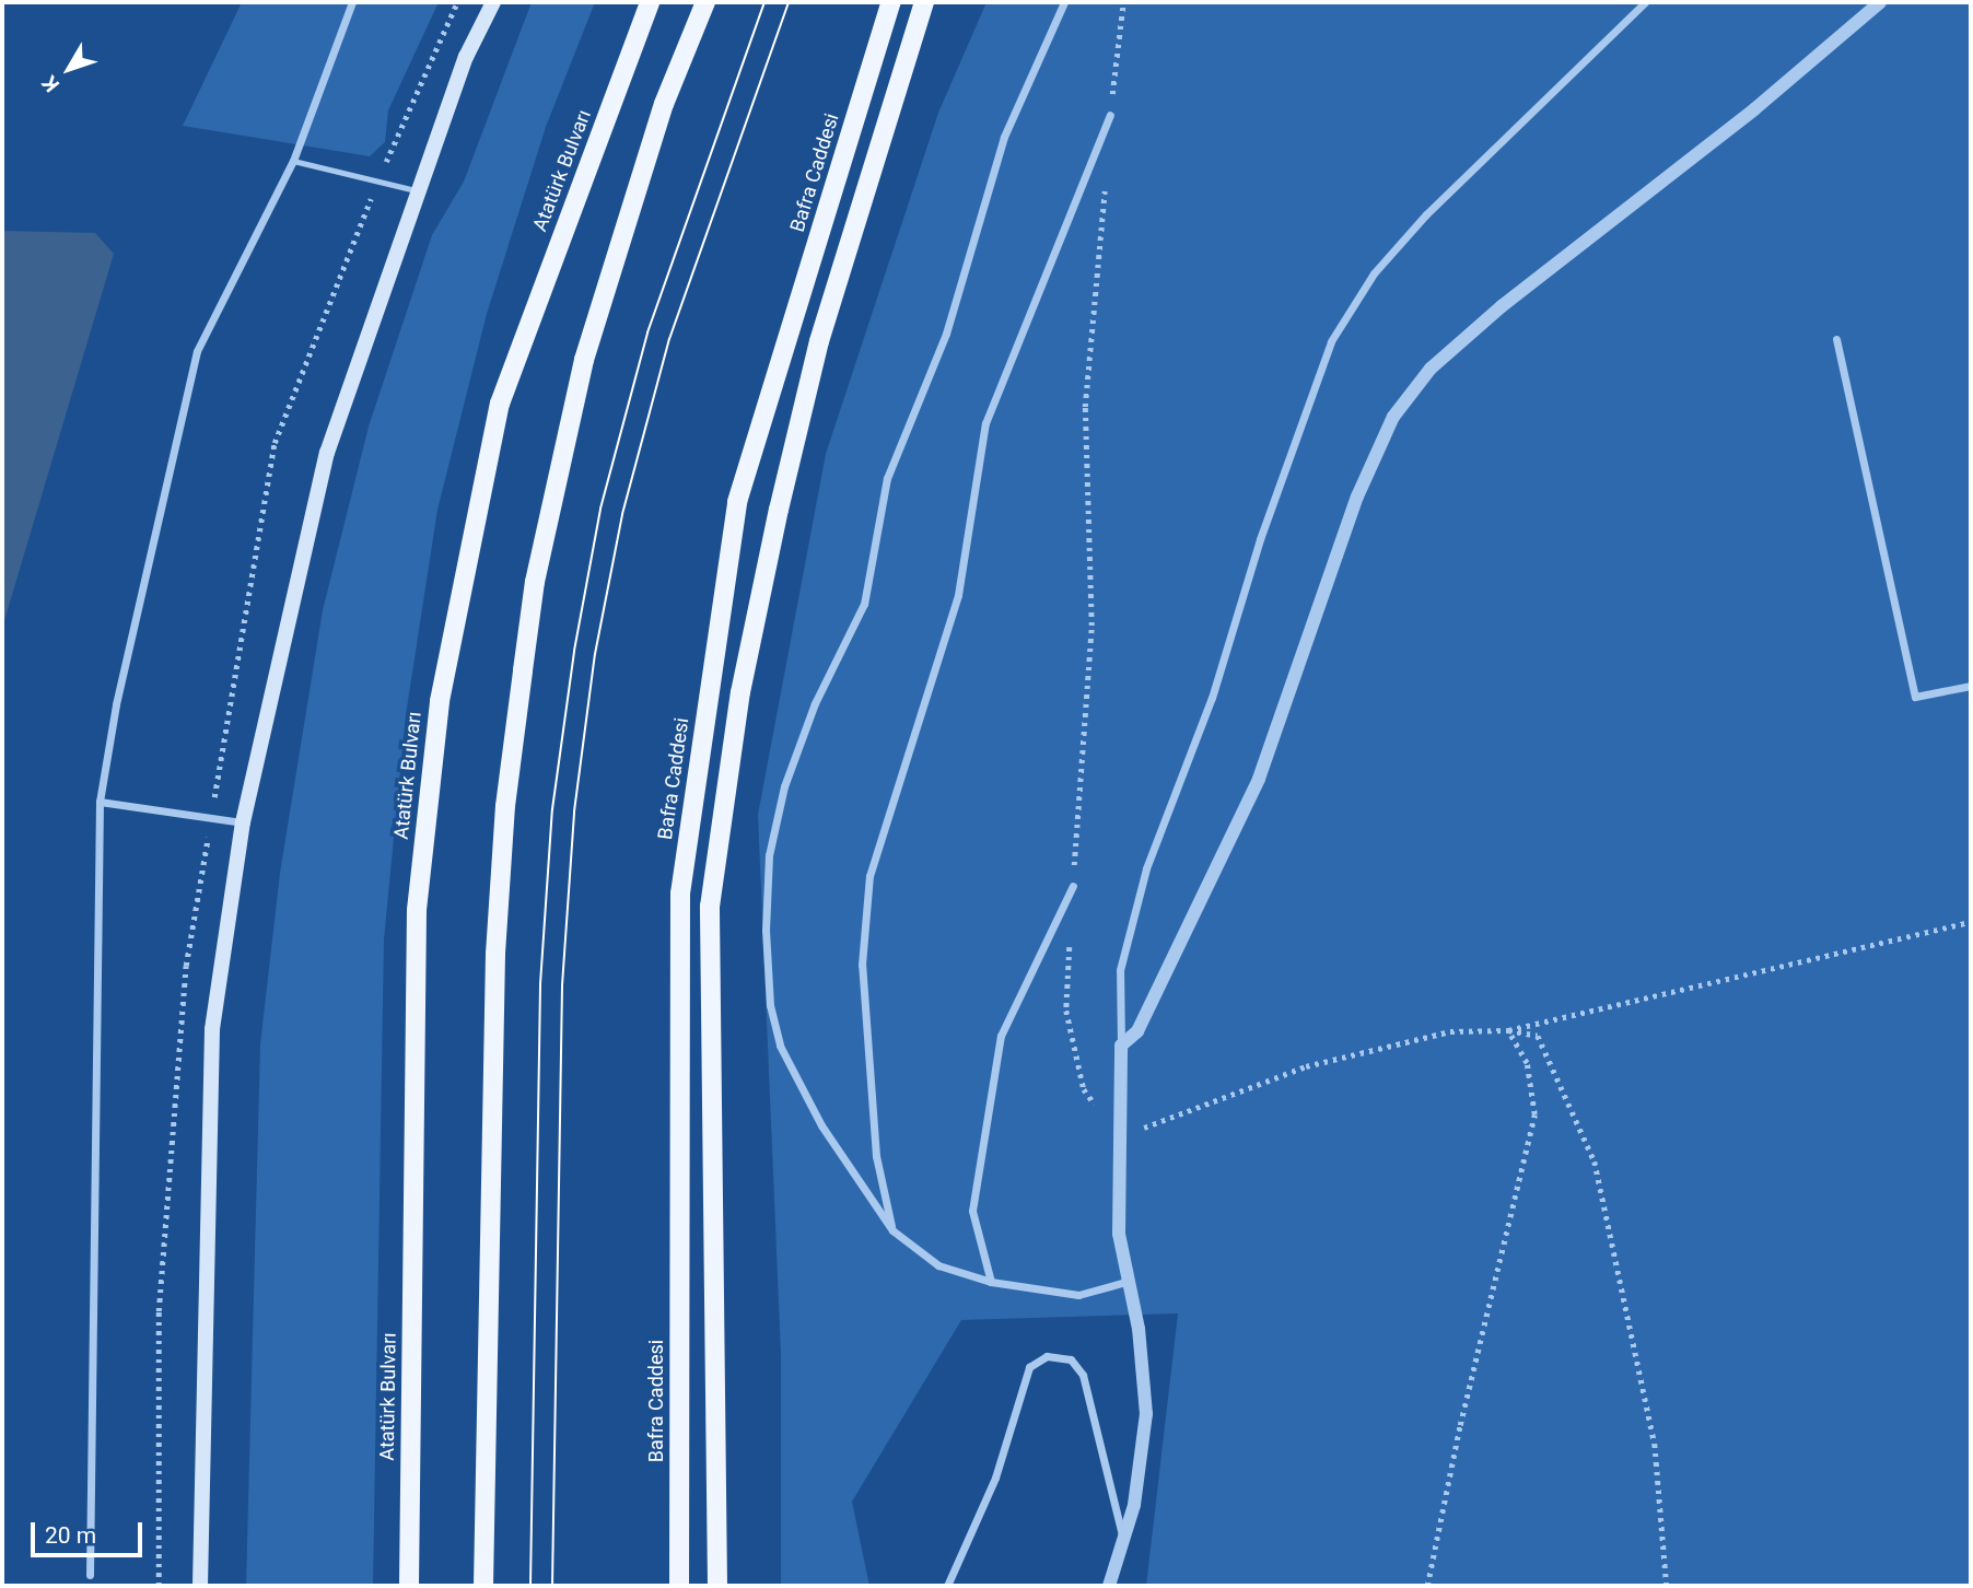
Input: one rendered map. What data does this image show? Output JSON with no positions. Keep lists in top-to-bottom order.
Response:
{
  "streets": {
    "main road": ["Atatürk Bulvarı", "Bafra Caddesi"]
  },
  "scale_bar": "20 m",
  "north": "bottom left"
}
